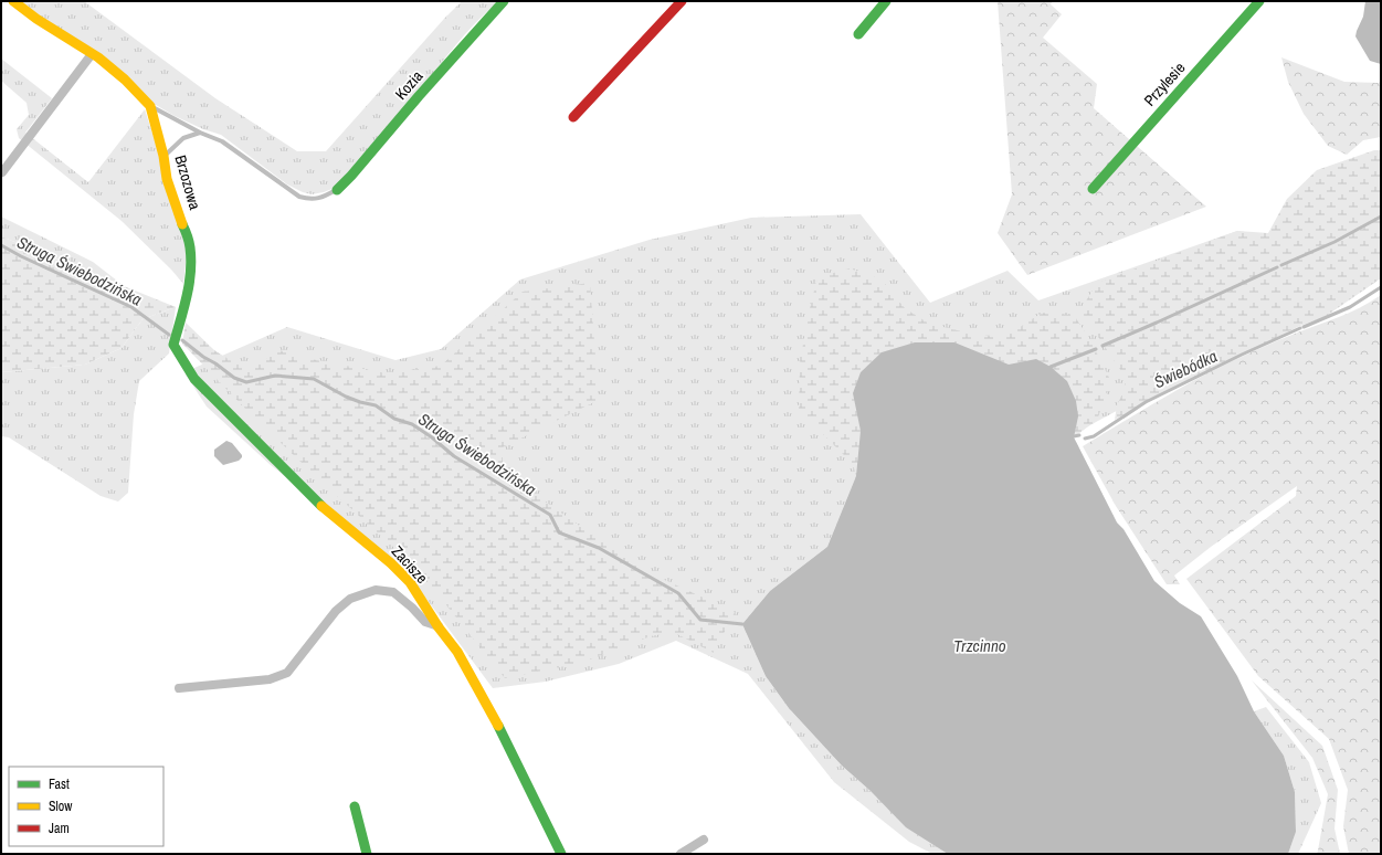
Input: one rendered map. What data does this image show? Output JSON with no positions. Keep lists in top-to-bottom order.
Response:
{
  "streets": {
    "street": [
      "Przylesie",
      "Kozia",
      "Brzozowa",
      "Zacisze"
    ]
  },
  "crossings": [
    ["Brzozowa", "Zacisze"]
  ],
  "water": ["Struga Świebodzińska", "Świebódka", "Trzcinno"],
  "legend": ["Fast", "Slow", "Jam"]
}
